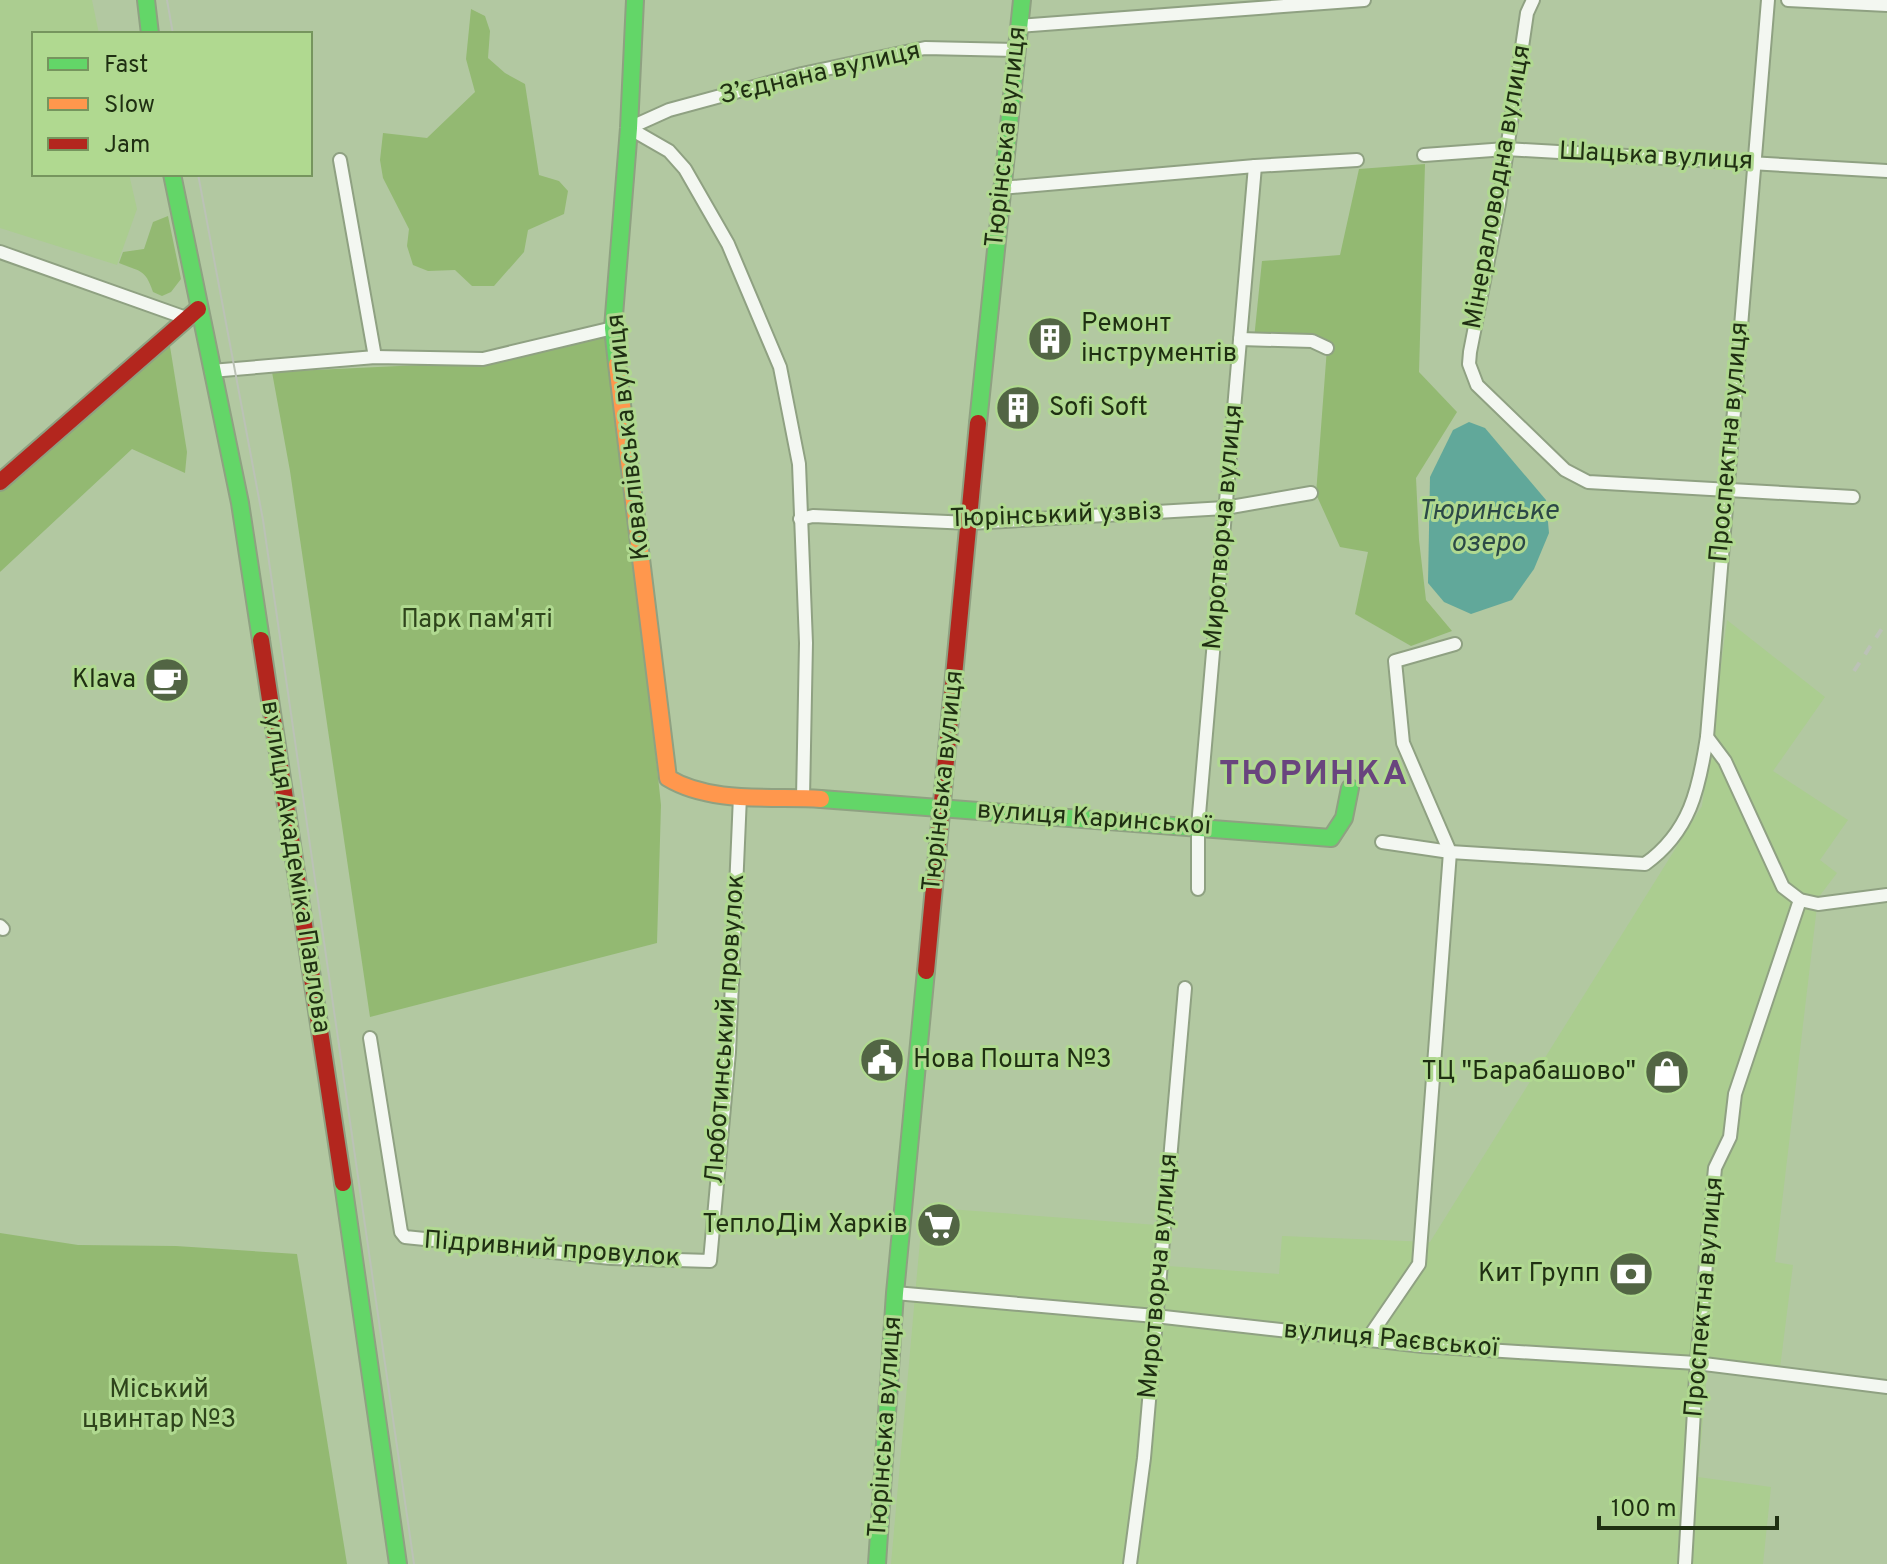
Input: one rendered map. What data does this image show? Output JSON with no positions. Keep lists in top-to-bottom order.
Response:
{
  "streets": {
    "main road": [
      "Тюрінська вулиця",
      "Ковалівська вулиця",
      "вулиця Каринської",
      "вулиця Академіка Павлова"
    ],
    "street": [
      "З’єднана вулиця",
      "Шацька вулиця",
      "Мінераловодна вулиця",
      "Проспектна вулиця",
      "Тюрінський узвіз",
      "Миротворча вулиця",
      "Люботинський провулок",
      "Підривний провулок",
      "вулиця Раєвської"
    ]
  },
  "crossings": [
    ["З’єднана вулиця", "Тюрінська вулиця"],
    ["З’єднана вулиця", "Ковалівська вулиця"],
    ["Тюрінська вулиця", "Тюрінський узвіз"],
    ["Тюрінська вулиця", "вулиця Каринської"],
    ["Тюрінська вулиця", "вулиця Раєвської"],
    ["Шацька вулиця", "Мінераловодна вулиця"],
    ["Шацька вулиця", "Проспектна вулиця"],
    ["Мінераловодна вулиця", "Проспектна вулиця"],
    ["Ковалівська вулиця", "вулиця Каринської"],
    ["Проспектна вулиця", "вулиця Раєвської"],
    ["Тюрінський узвіз", "Миротворча вулиця"],
    ["Миротворча вулиця", "вулиця Каринської"],
    ["Миротворча вулиця", "вулиця Раєвської"],
    ["вулиця Каринської", "Люботинський провулок"],
    ["Люботинський провулок", "Підривний провулок"]
  ],
  "districts": ["ТЮРИНКА"],
  "water": ["Тюринське озеро"],
  "parks": ["Парк пам'яті", "Міський цвинтар №3"],
  "places": {
    "building": ["Ремонт інструментів", "Sofi Soft"],
    "cafe": ["Klava"],
    "public building": ["Нова Пошта №3"],
    "shop": ["ТЦ \"Барабашово\""],
    "supermarket": ["ТеплоДім Харків"],
    "bank": ["Кит Групп"]
  },
  "legend": ["Fast", "Slow", "Jam"],
  "scale_bar": "100 m"
}
